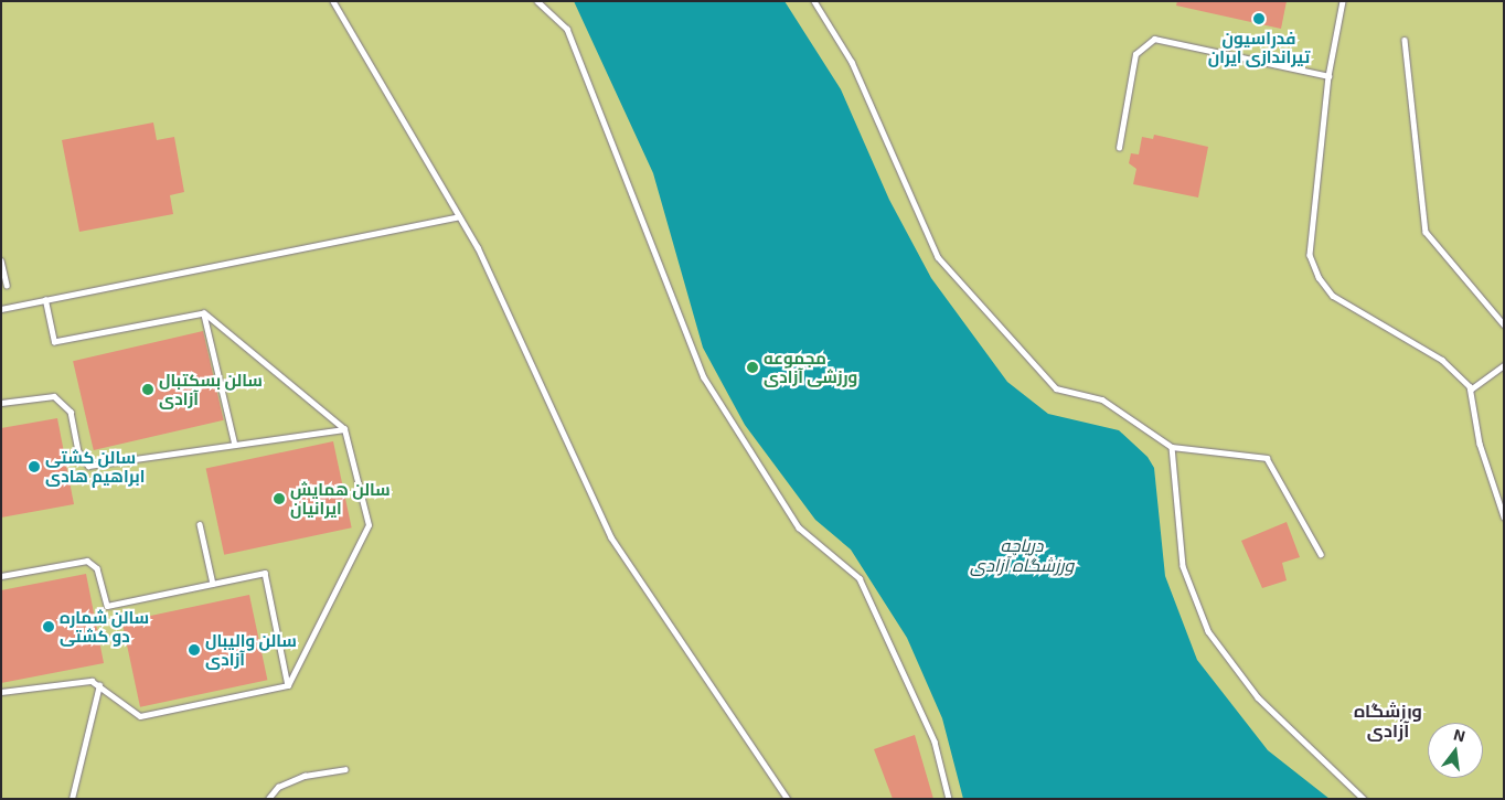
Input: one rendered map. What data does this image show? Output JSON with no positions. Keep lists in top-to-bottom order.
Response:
{
  "districts": ["ورزشگاه آزادی"],
  "water": ["دریاچه ورزشگاه آزادی"],
  "places": [
    "فدراسیون تیراندازی ایران",
    "مجموعه ورزشی آزادی",
    "سالن بسکتبال آزادی",
    "سالن کشتی ابراهیم هادی",
    "سالن همایش ایرانیان",
    "سالن شماره دو کشتی",
    "سالن والیبال آزادی"
  ],
  "north": "top"
}
